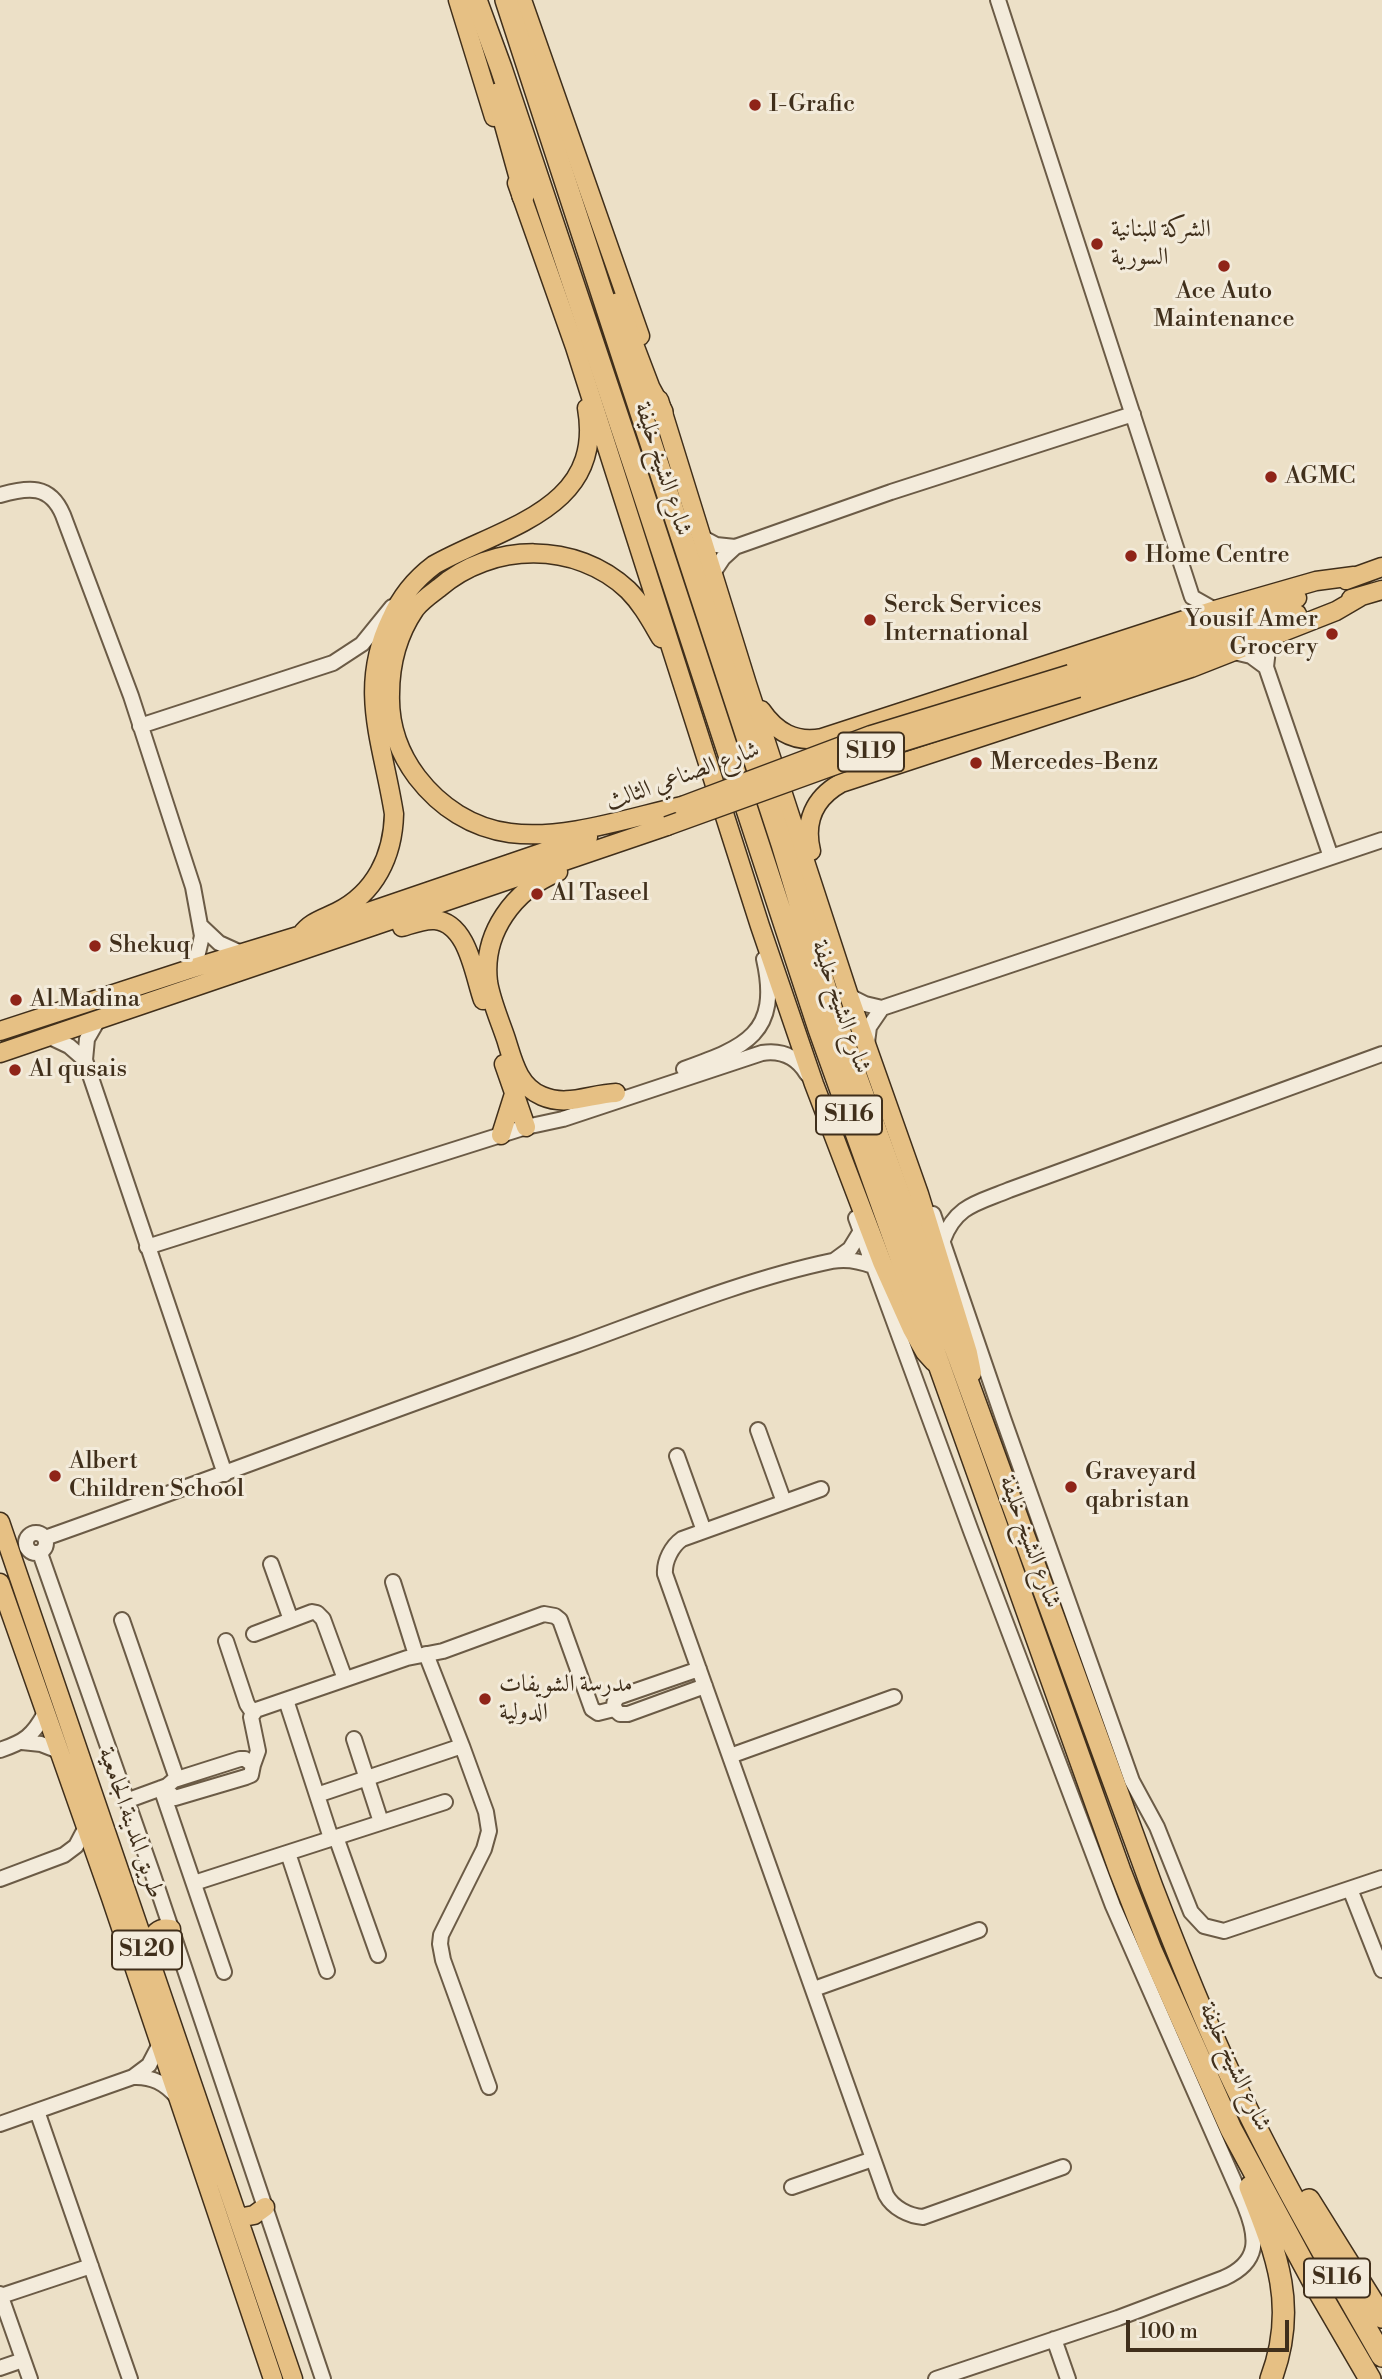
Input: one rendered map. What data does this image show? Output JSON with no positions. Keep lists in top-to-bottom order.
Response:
{
  "streets": {
    "highway": ["شارع الشيخ خليفة", "S116"],
    "main road": [
      "S119",
      "شارع الصناعي الثالث",
      "طريق المدينة الجامعية",
      "S120"
    ]
  },
  "crossings": [
    ["شارع الشيخ خليفة", "S116"]
  ],
  "places": [
    "I-Grafic",
    "الشركة للبنانية السورية",
    "Ace Auto Maintenance",
    "AGMC",
    "Home Centre",
    "Serck Services International",
    "Yousif Amer Grocery",
    "Mercedes-Benz",
    "Al Taseel",
    "Shekuq",
    "Al Madina",
    "Al qusais",
    "Albert Children School",
    "Graveyard qabristan",
    "مدرسة الشويفات الدولية"
  ],
  "scale_bar": "100 m"
}
